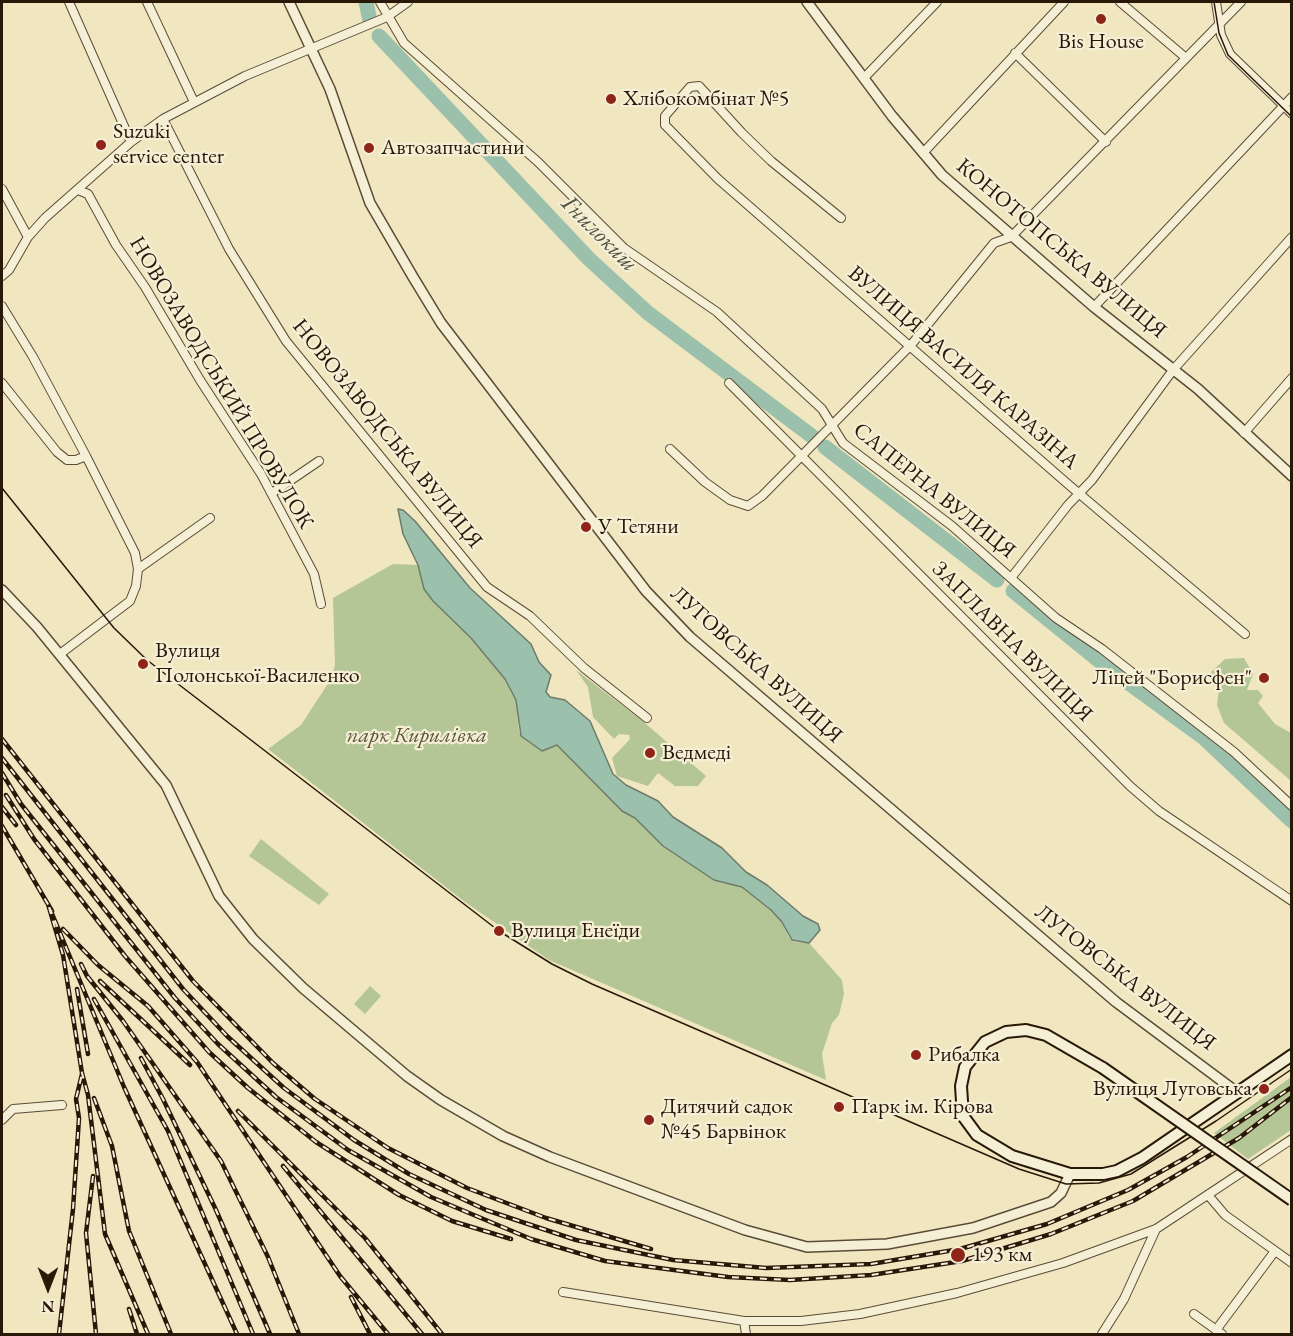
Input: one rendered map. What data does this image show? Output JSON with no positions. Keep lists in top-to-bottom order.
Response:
{
  "streets": {
    "street": [
      "КОНОТОПСЬКА ВУЛИЦЯ",
      "ВУЛИЦЯ ВАСИЛЯ КАРАЗІНА",
      "НОВОЗАВОДСЬКИЙ ПРОВУЛОК",
      "НОВОЗАВОДСЬКА ВУЛИЦЯ",
      "САПЕРНА ВУЛИЦЯ",
      "ЗАПЛАВНА ВУЛИЦЯ",
      "ЛУГОВСЬКА ВУЛИЦЯ"
    ]
  },
  "water": ["Гнилокиш"],
  "parks": ["парк Кирилівка"],
  "places": [
    "Bis House",
    "Хлібокомбінат №5",
    "Suzuki service center",
    "Автозапчастини",
    "У Тетяни",
    "Вулиця Полонської-Василенко",
    "Ліцей \"Борисфен\"",
    "Ведмеді",
    "Вулиця Енеїди",
    "Рибалка",
    "Вулиця Луговська",
    "Парк ім. Кірова",
    "Дитячий садок №45 Барвінок",
    "193 км"
  ],
  "north": "bottom"
}
